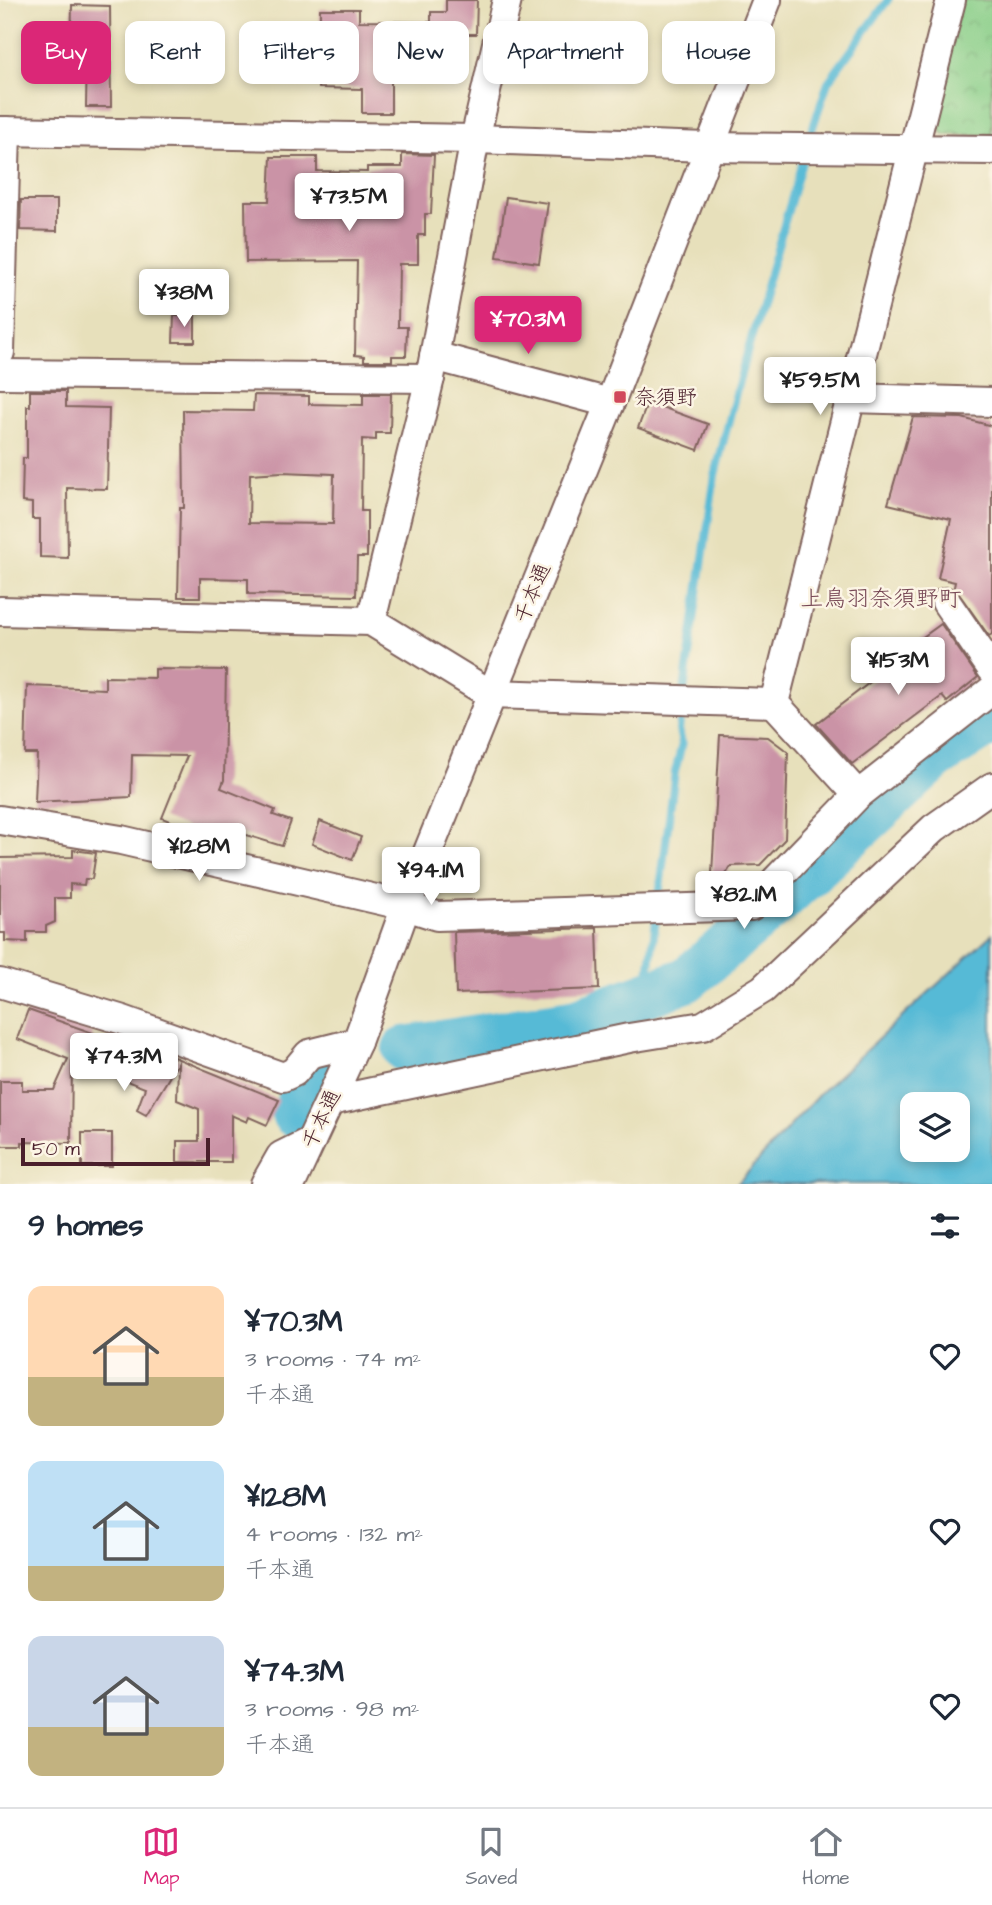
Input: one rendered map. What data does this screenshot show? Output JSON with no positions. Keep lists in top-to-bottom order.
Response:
{
  "streets": {
    "street": ["千本通"]
  },
  "districts": ["上鳥羽奈須野町"],
  "places": {
    "transit": ["奈須野"]
  },
  "scale_bar": "50 m",
  "page": {
    "chip": [
      "Buy",
      "Rent",
      "Filters",
      "New",
      "Apartment",
      "House"
    ],
    "price": [
      "¥73.5M",
      "¥38M",
      "¥70.3M",
      "¥59.5M",
      "¥153M",
      "¥128M",
      "¥94.1M",
      "¥82.1M",
      "¥74.3M"
    ],
    "scale": "50 m",
    "heading": "9 homes",
    "list": [
      {
        "name": "¥70.3M",
        "note": "3 rooms · 74 m² · 千本通"
      },
      {
        "name": "¥128M",
        "note": "4 rooms · 132 m² · 千本通"
      },
      {
        "name": "¥74.3M",
        "note": "3 rooms · 98 m² · 千本通"
      }
    ],
    "tabs": ["Map", "Saved", "Home"]
  }
}
